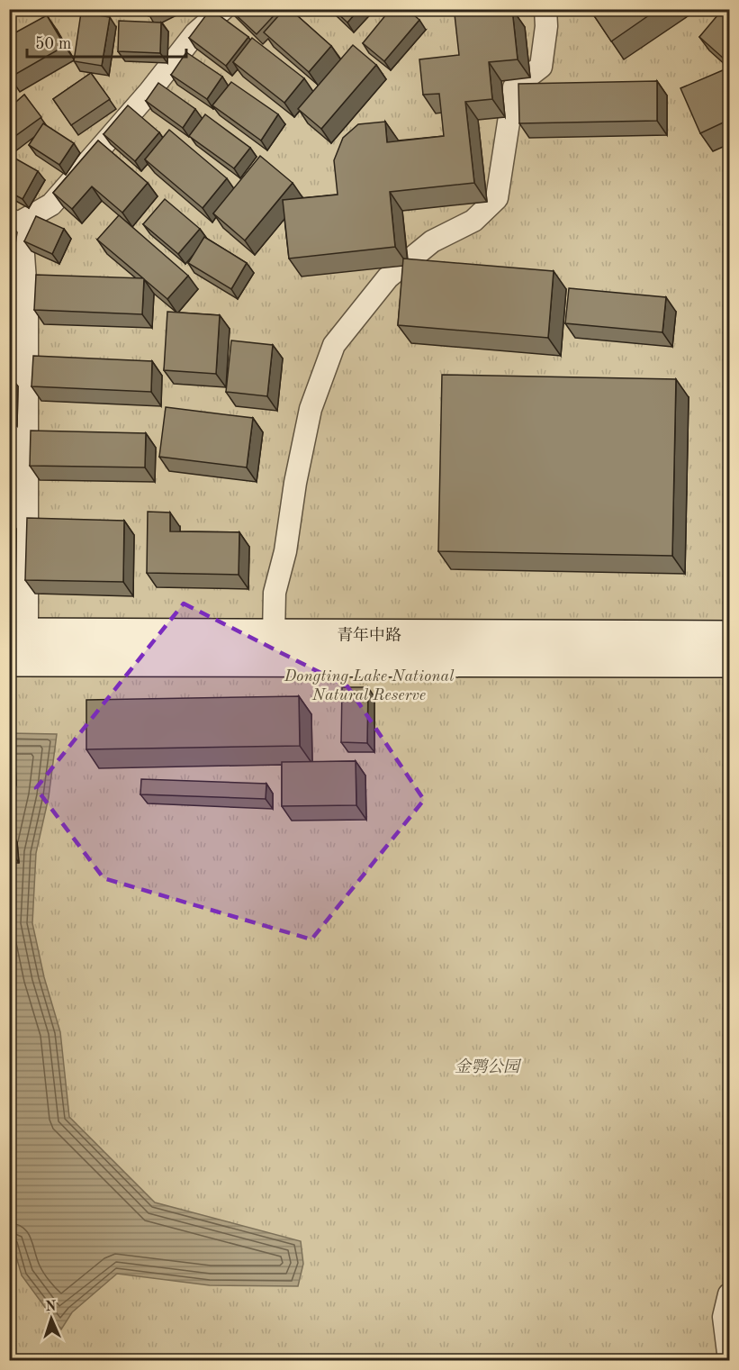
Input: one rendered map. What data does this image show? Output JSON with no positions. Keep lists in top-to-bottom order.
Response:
{
  "streets": {
    "main road": ["青年中路"]
  },
  "parks": ["Dongting Lake National Natural Reserve", "金鹗公园"],
  "scale_bar": "50 m",
  "north": "top"
}
